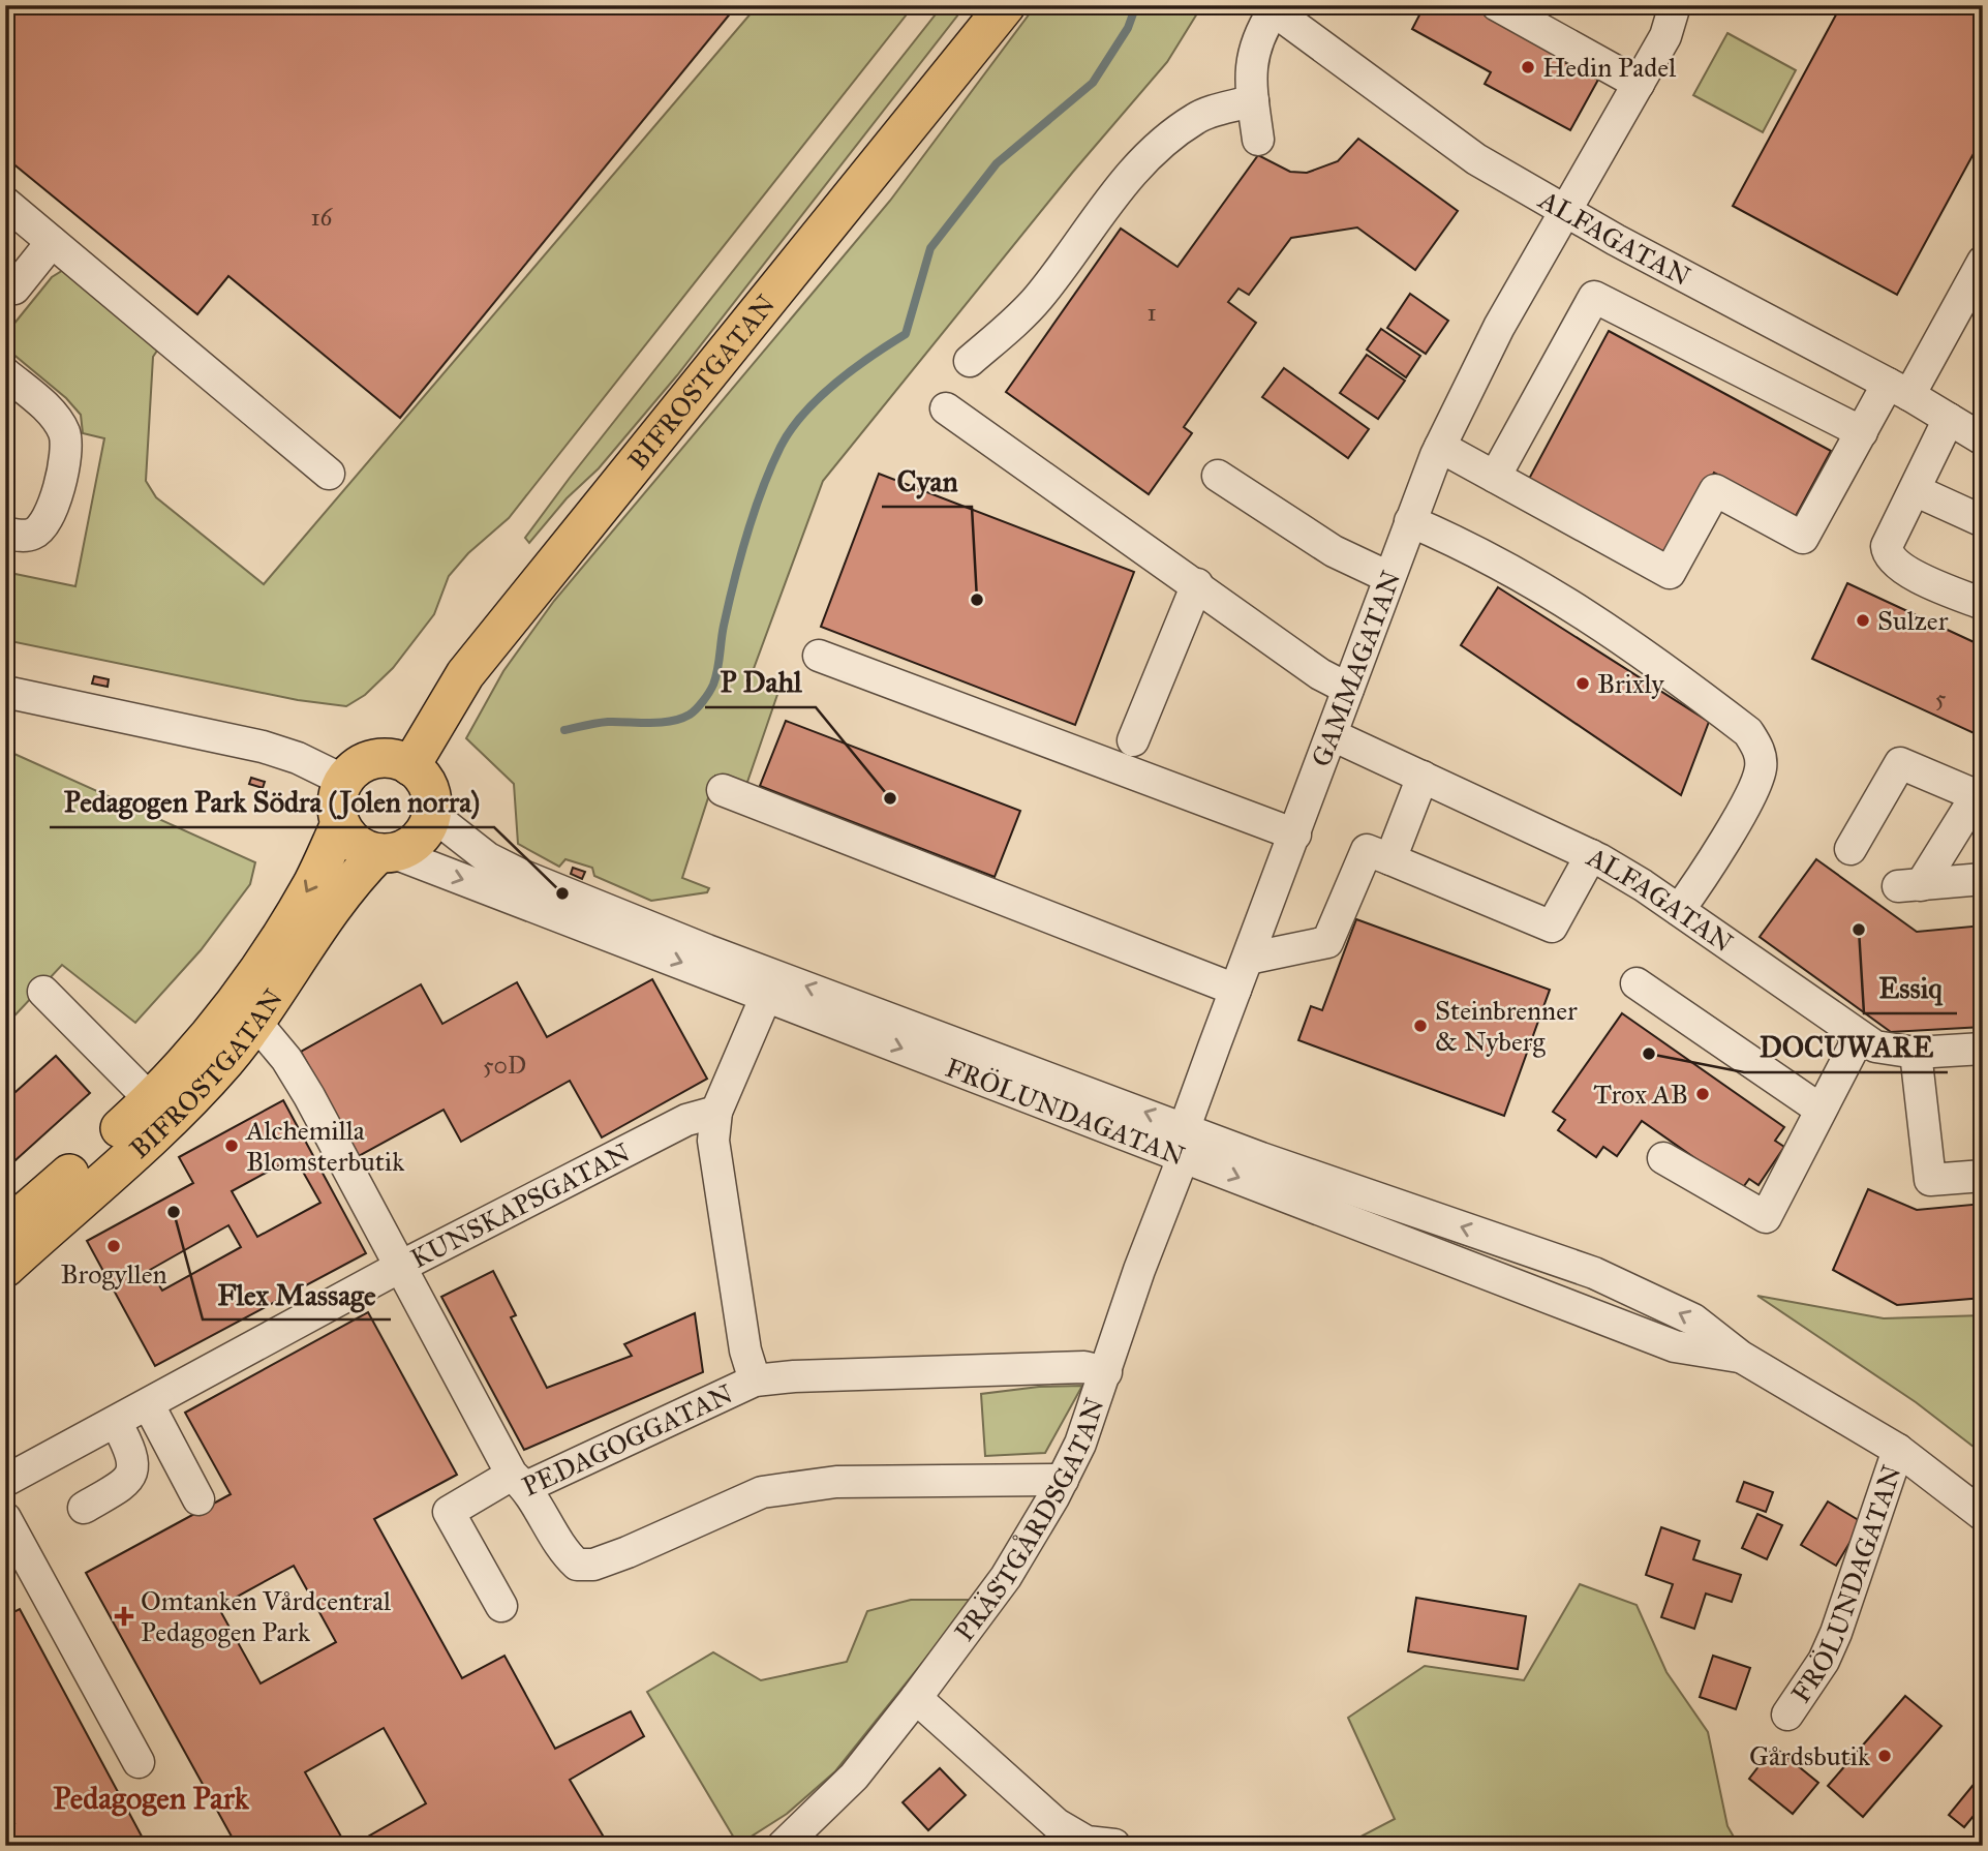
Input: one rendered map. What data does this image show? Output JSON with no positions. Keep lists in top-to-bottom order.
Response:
{
  "streets": {
    "main road": ["BIFROSTGATAN"],
    "street": [
      "ALFAGATAN",
      "GAMMAGATAN",
      "FRÖLUNDAGATAN",
      "KUNSKAPSGATAN",
      "PEDAGOGGATAN",
      "PRÄSTGÅRDSGATAN"
    ]
  },
  "crossings": [
    ["ALFAGATAN", "GAMMAGATAN"],
    ["BIFROSTGATAN", "FRÖLUNDAGATAN"],
    ["GAMMAGATAN", "FRÖLUNDAGATAN"],
    ["GAMMAGATAN", "PRÄSTGÅRDSGATAN"],
    ["FRÖLUNDAGATAN", "PRÄSTGÅRDSGATAN"],
    ["PEDAGOGGATAN", "PRÄSTGÅRDSGATAN"]
  ],
  "districts": ["Pedagogen Park"],
  "places": {
    "other": [
      "Hedin Padel",
      "Cyan",
      "Sulzer",
      "Brixly",
      "P Dahl",
      "Pedagogen Park Södra (Jolen norra)",
      "Essiq",
      "Steinbrenner & Nyberg",
      "DOCUWARE",
      "Trox AB",
      "Alchemilla Blomsterbutik",
      "Flex Massage",
      "Brogyllen",
      "Gårdsbutik"
    ],
    "health": ["Omtanken Vårdcentral Pedagogen Park"]
  },
  "house_numbers": [
    "16",
    "1",
    "5",
    "50D"
  ]
}
